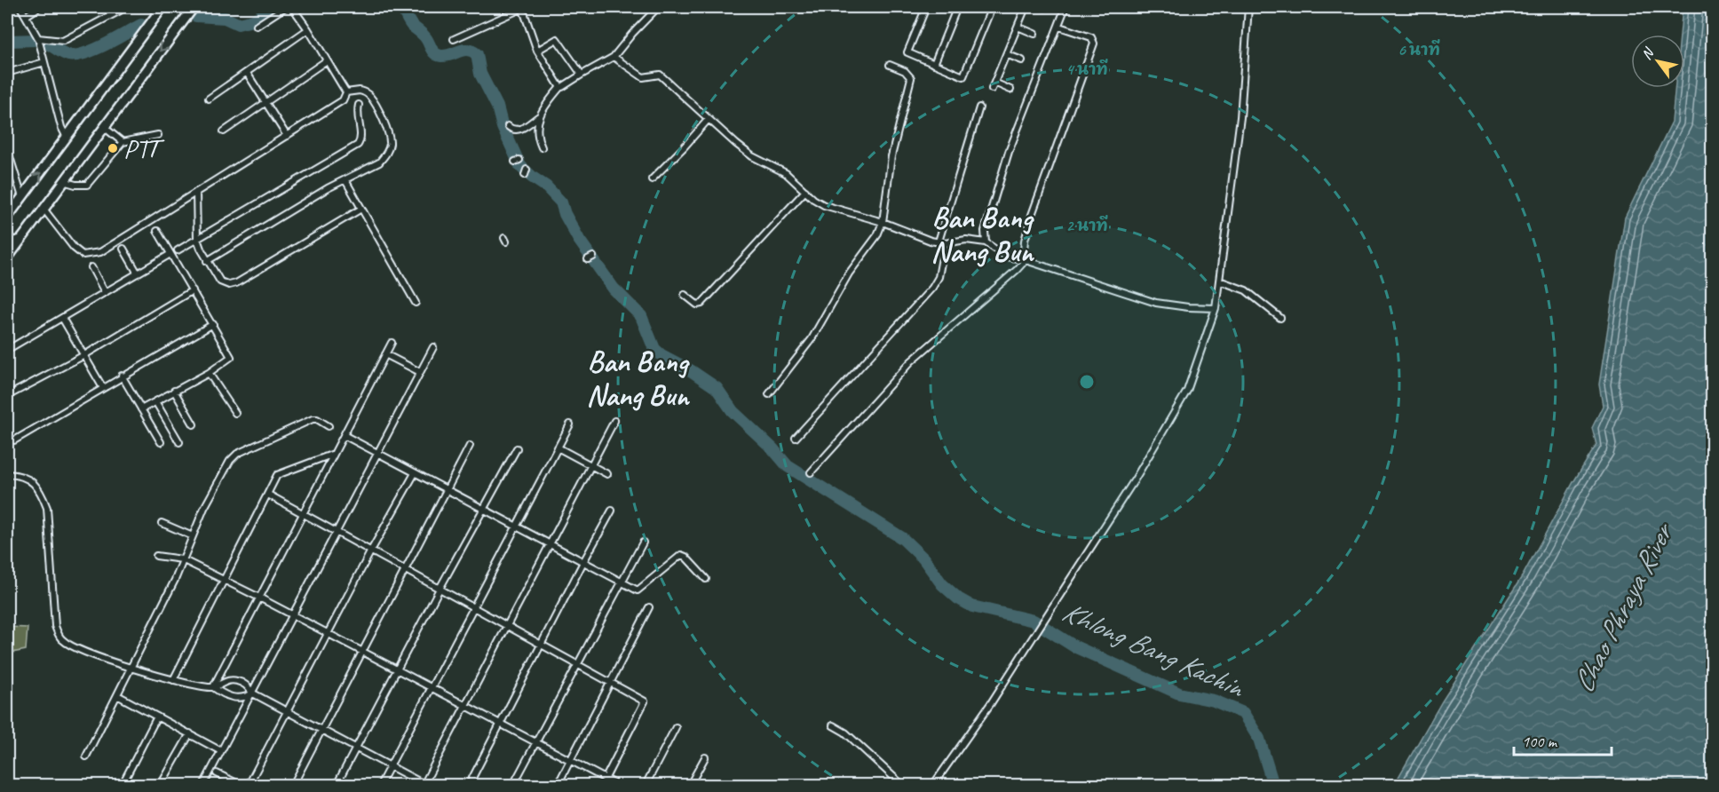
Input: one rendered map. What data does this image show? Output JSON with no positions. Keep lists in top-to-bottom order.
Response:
{
  "districts": ["Ban Bang Nang Bun", "Ban Bang Nang Bun"],
  "water": ["Chao Phraya River", "Khlong Bang Kachin"],
  "places": ["PTT"],
  "scale_bar": "100 m",
  "north": "top left",
  "rings": ["6 นาที", "4 นาที", "2 นาที"]
}
